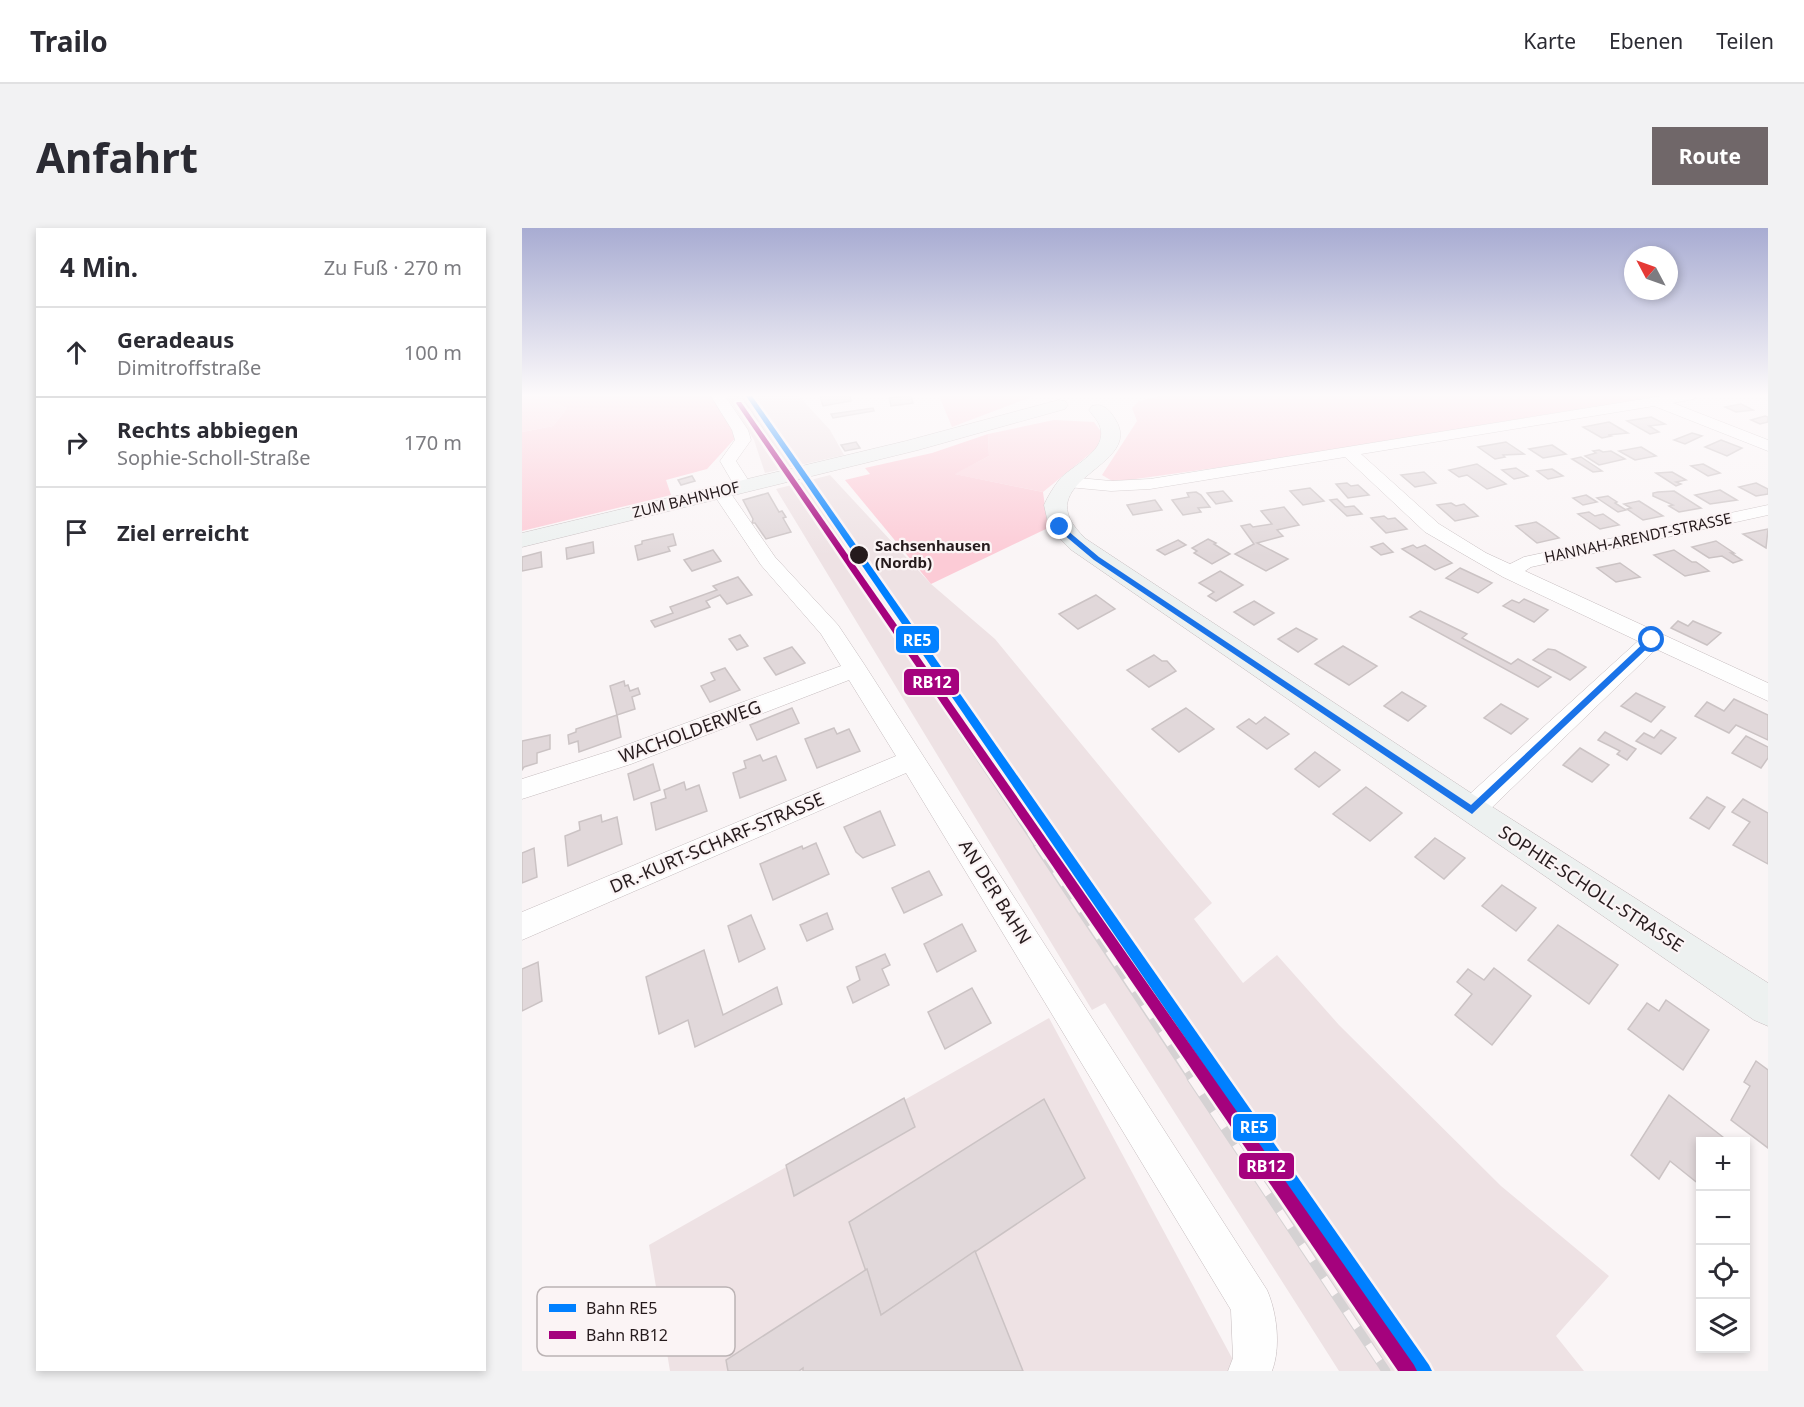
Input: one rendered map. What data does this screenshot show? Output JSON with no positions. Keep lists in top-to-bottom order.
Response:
{
  "streets": {
    "street": [
      "ZUM BAHNHOF",
      "HANNAH-ARENDT-STRASSE",
      "WACHOLDERWEG",
      "DR.-KURT-SCHARF-STRASSE",
      "SOPHIE-SCHOLL-STRASSE",
      "AN DER BAHN"
    ]
  },
  "crossings": [
    ["ZUM BAHNHOF", "AN DER BAHN"],
    ["WACHOLDERWEG", "AN DER BAHN"],
    ["DR.-KURT-SCHARF-STRASSE", "AN DER BAHN"]
  ],
  "places": ["Sachsenhausen (Nordb)"],
  "lines": ["rail line RE5", "rail line RB12"],
  "legend": ["Bahn RE5", "Bahn RB12"],
  "north": "top left",
  "page": {
    "header": "Trailo",
    "nav": ["Karte", "Ebenen", "Teilen"],
    "buttons": "Route",
    "title": "Anfahrt",
    "heading": ["4 Min.", "Zu Fuß · 270 m"],
    "list": [
      ["Geradeaus", "Dimitroffstraße", "100 m"],
      ["Rechts abbiegen", "Sophie-Scholl-Straße", "170 m"],
      "Ziel erreicht"
    ],
    "map_buttons": ["+", "−"]
  }
}
